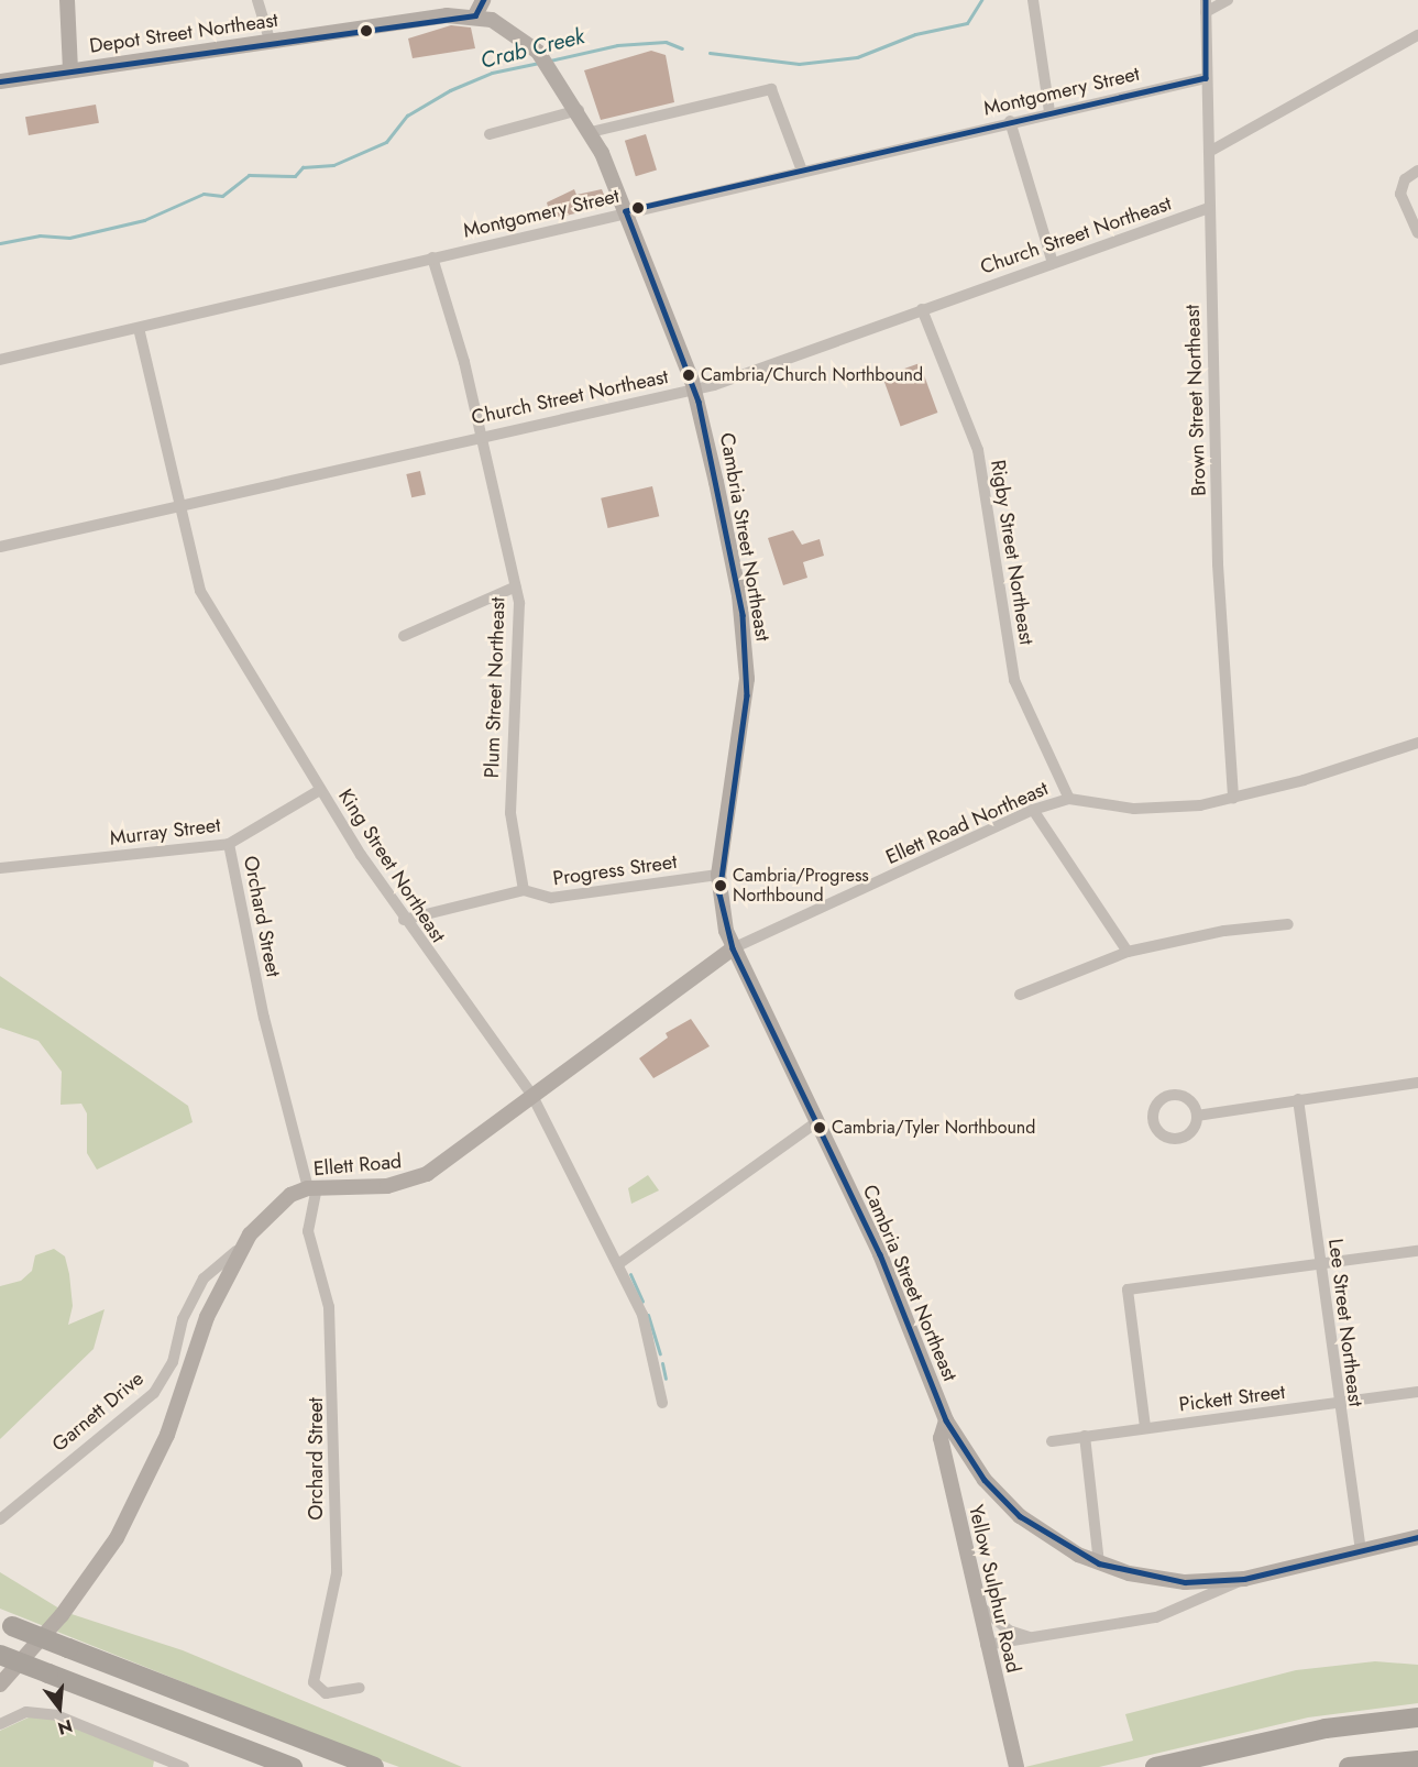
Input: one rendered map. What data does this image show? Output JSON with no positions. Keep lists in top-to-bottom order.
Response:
{
  "streets": {
    "main road": [
      "Depot Street Northeast",
      "Cambria Street Northeast",
      "Ellett Road",
      "Yellow Sulphur Road"
    ],
    "street": [
      "Montgomery Street",
      "Church Street Northeast",
      "Brown Street Northeast",
      "Rigby Street Northeast",
      "Plum Street Northeast",
      "Ellett Road Northeast",
      "Murray Street",
      "King Street Northeast",
      "Progress Street",
      "Orchard Street",
      "Lee Street Northeast",
      "Pickett Street",
      "Garnett Drive"
    ]
  },
  "crossings": [
    ["Depot Street Northeast", "Cambria Street Northeast"],
    ["Montgomery Street", "Brown Street Northeast"],
    ["Montgomery Street", "Cambria Street Northeast"],
    ["Montgomery Street", "Plum Street Northeast"],
    ["Montgomery Street", "King Street Northeast"],
    ["Church Street Northeast", "Brown Street Northeast"],
    ["Church Street Northeast", "Cambria Street Northeast"],
    ["Church Street Northeast", "Rigby Street Northeast"],
    ["Church Street Northeast", "Plum Street Northeast"],
    ["Church Street Northeast", "King Street Northeast"],
    ["Brown Street Northeast", "Ellett Road Northeast"],
    ["Cambria Street Northeast", "Ellett Road Northeast"],
    ["Cambria Street Northeast", "Progress Street"],
    ["Cambria Street Northeast", "Ellett Road"],
    ["Cambria Street Northeast", "Lee Street Northeast"],
    ["Cambria Street Northeast", "Yellow Sulphur Road"],
    ["Rigby Street Northeast", "Ellett Road Northeast"],
    ["Plum Street Northeast", "Progress Street"],
    ["Ellett Road Northeast", "Ellett Road"],
    ["Murray Street", "King Street Northeast"],
    ["Murray Street", "Orchard Street"],
    ["King Street Northeast", "Progress Street"],
    ["King Street Northeast", "Ellett Road"],
    ["Orchard Street", "Ellett Road"],
    ["Ellett Road", "Garnett Drive"],
    ["Lee Street Northeast", "Pickett Street"]
  ],
  "water": ["Crab Creek"],
  "places": ["Cambria/Church Northbound", "Cambria/Progress Northbound", "Cambria/Tyler Northbound"],
  "north": "bottom"
}
